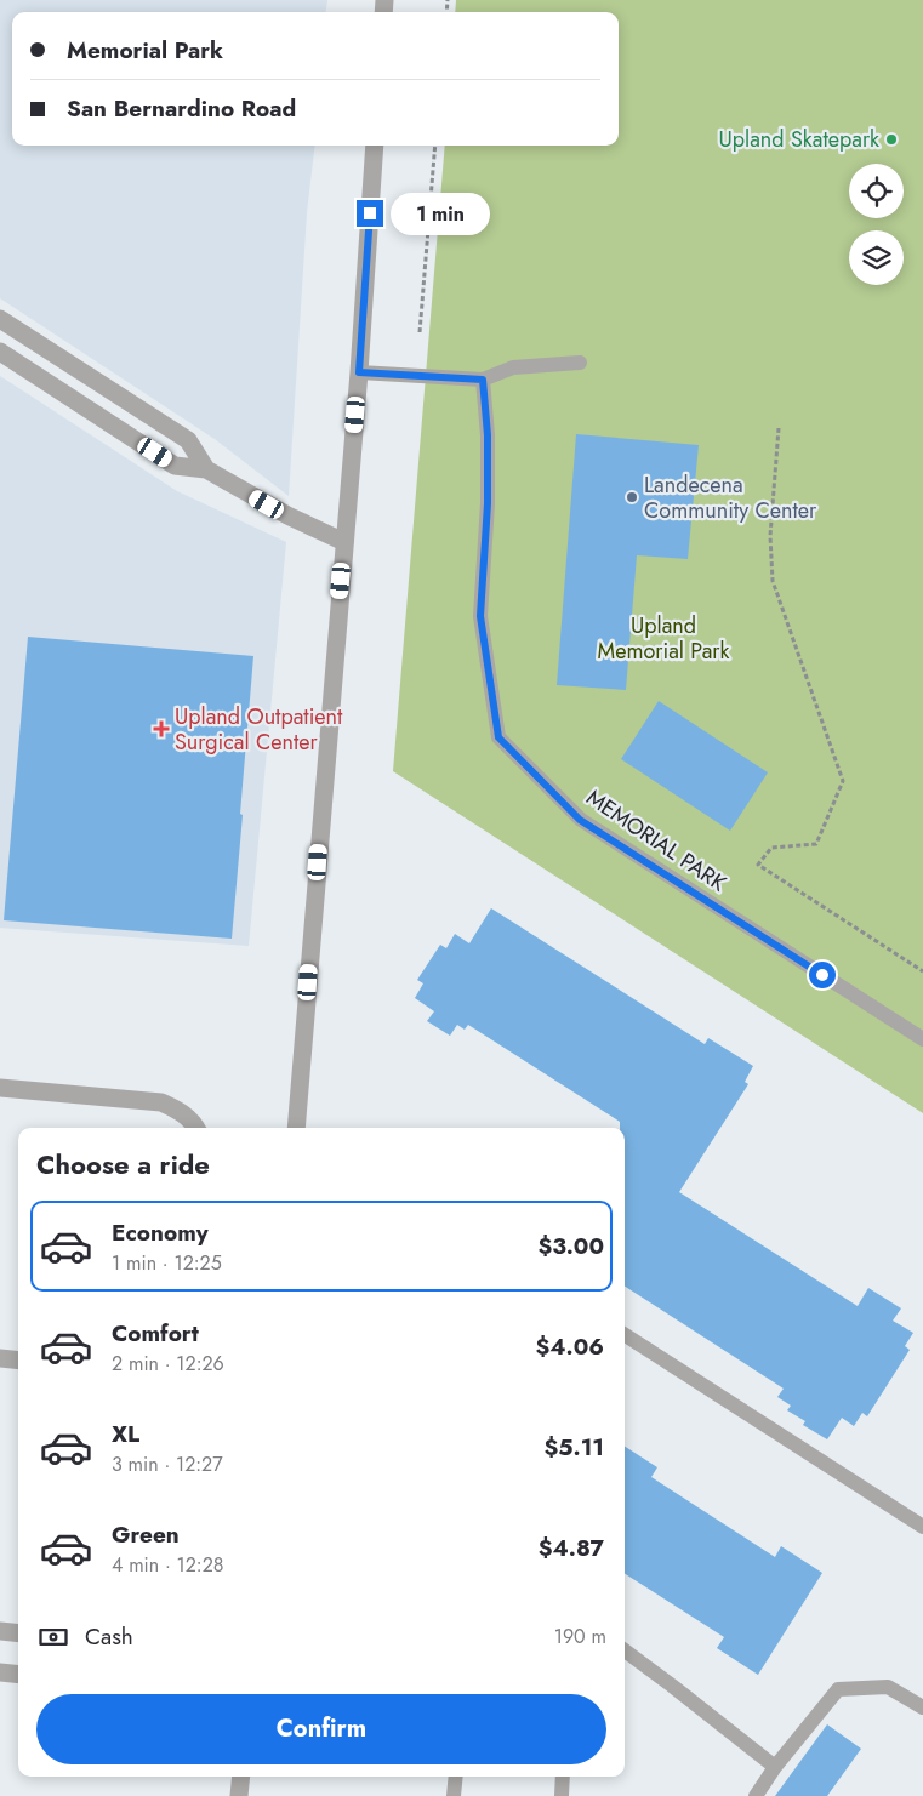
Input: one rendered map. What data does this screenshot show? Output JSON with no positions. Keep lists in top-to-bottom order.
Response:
{
  "streets": {
    "lane": ["MEMORIAL PARK"]
  },
  "parks": ["Upland Memorial Park"],
  "places": {
    "other": ["Upland Skatepark", "Landecena Community Center"],
    "health": ["Upland Outpatient Surgical Center"]
  },
  "page": {
    "banner": ["Memorial Park", "San Bernardino Road"],
    "bubble": "1 min",
    "heading": "Choose a ride",
    "list": [
      {
        "name": "Economy",
        "note": "1 min · 12:25",
        "value": "$3.00"
      },
      {
        "name": "Comfort",
        "note": "2 min · 12:26",
        "value": "$4.06"
      },
      {
        "name": "XL",
        "note": "3 min · 12:27",
        "value": "$5.11"
      },
      {
        "name": "Green",
        "note": "4 min · 12:28",
        "value": "$4.87"
      }
    ],
    "pay": ["Cash", "190 m"],
    "buttons": "Confirm"
  }
}
